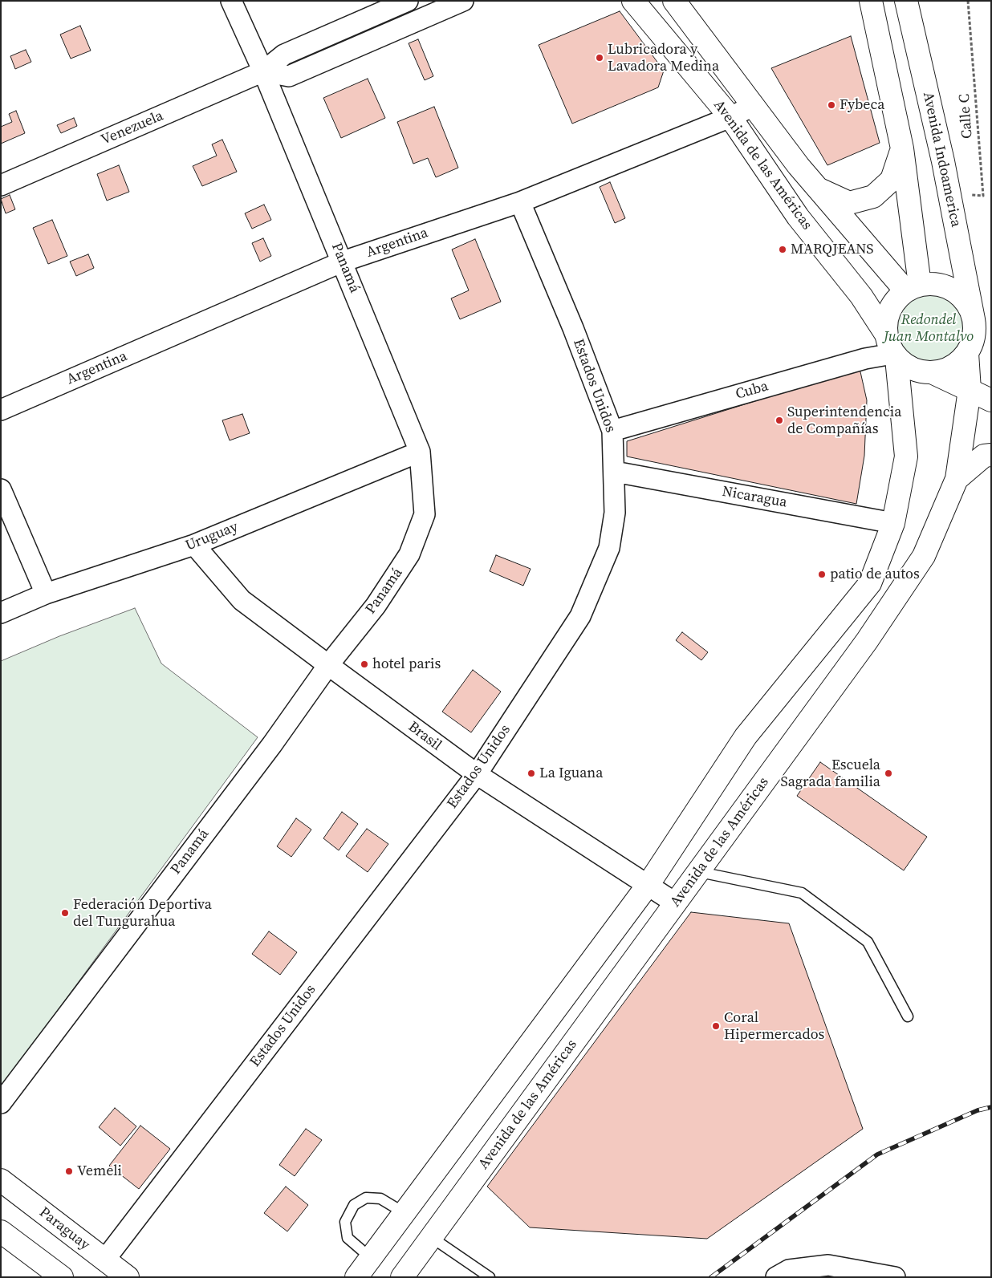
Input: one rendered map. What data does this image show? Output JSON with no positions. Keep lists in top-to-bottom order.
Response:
{
  "streets": {
    "main road": ["Avenida Indoamerica", "Avenida de las Américas", "Paraguay"],
    "street": [
      "Venezuela",
      "Argentina",
      "Panamá",
      "Estados Unidos",
      "Cuba",
      "Nicaragua",
      "Uruguay",
      "Brasil"
    ],
    "path": ["Calle C"]
  },
  "crossings": [
    ["Calle C", "Avenida Indoamerica"],
    ["Venezuela", "Panamá"],
    ["Avenida Indoamerica", "Avenida de las Américas"],
    ["Avenida Indoamerica", "Cuba"],
    ["Avenida de las Américas", "Argentina"],
    ["Avenida de las Américas", "Cuba"],
    ["Avenida de las Américas", "Brasil"],
    ["Argentina", "Panamá"],
    ["Argentina", "Estados Unidos"],
    ["Panamá", "Uruguay"],
    ["Panamá", "Brasil"],
    ["Estados Unidos", "Cuba"],
    ["Estados Unidos", "Nicaragua"],
    ["Estados Unidos", "Brasil"],
    ["Estados Unidos", "Paraguay"],
    ["Uruguay", "Brasil"]
  ],
  "parks": ["Redondel Juan Montalvo"],
  "places": [
    "Lubricadora y Lavadora Medina",
    "Fybeca",
    "MARQJEANS",
    "Superintendencia de Compañías",
    "patio de autos",
    "hotel paris",
    "La Iguana",
    "Escuela Sagrada familia",
    "Federación Deportiva del Tungurahua",
    "Coral Hipermercados",
    "Vemeli"
  ]
}
